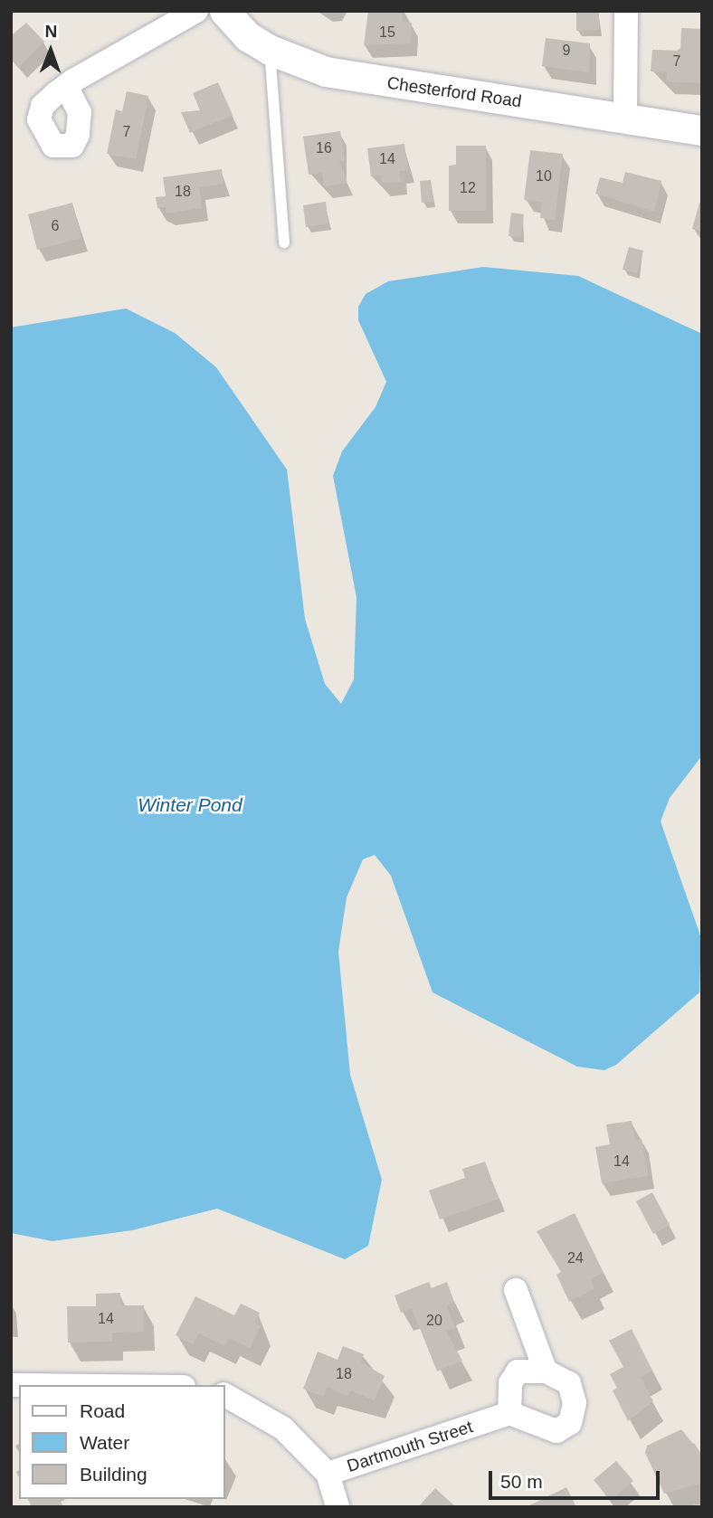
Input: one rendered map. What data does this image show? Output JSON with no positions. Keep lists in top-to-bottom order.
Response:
{
  "streets": {
    "street": ["Chesterford Road", "Dartmouth Street"]
  },
  "water": ["Winter Pond"],
  "house_numbers": [
    "15",
    "9",
    "7",
    "7",
    "16",
    "14",
    "10",
    "12",
    "18",
    "6",
    "14",
    "24",
    "14",
    "20",
    "18"
  ],
  "legend": ["Road", "Water", "Building"],
  "scale_bar": "50 m",
  "north": "top"
}
